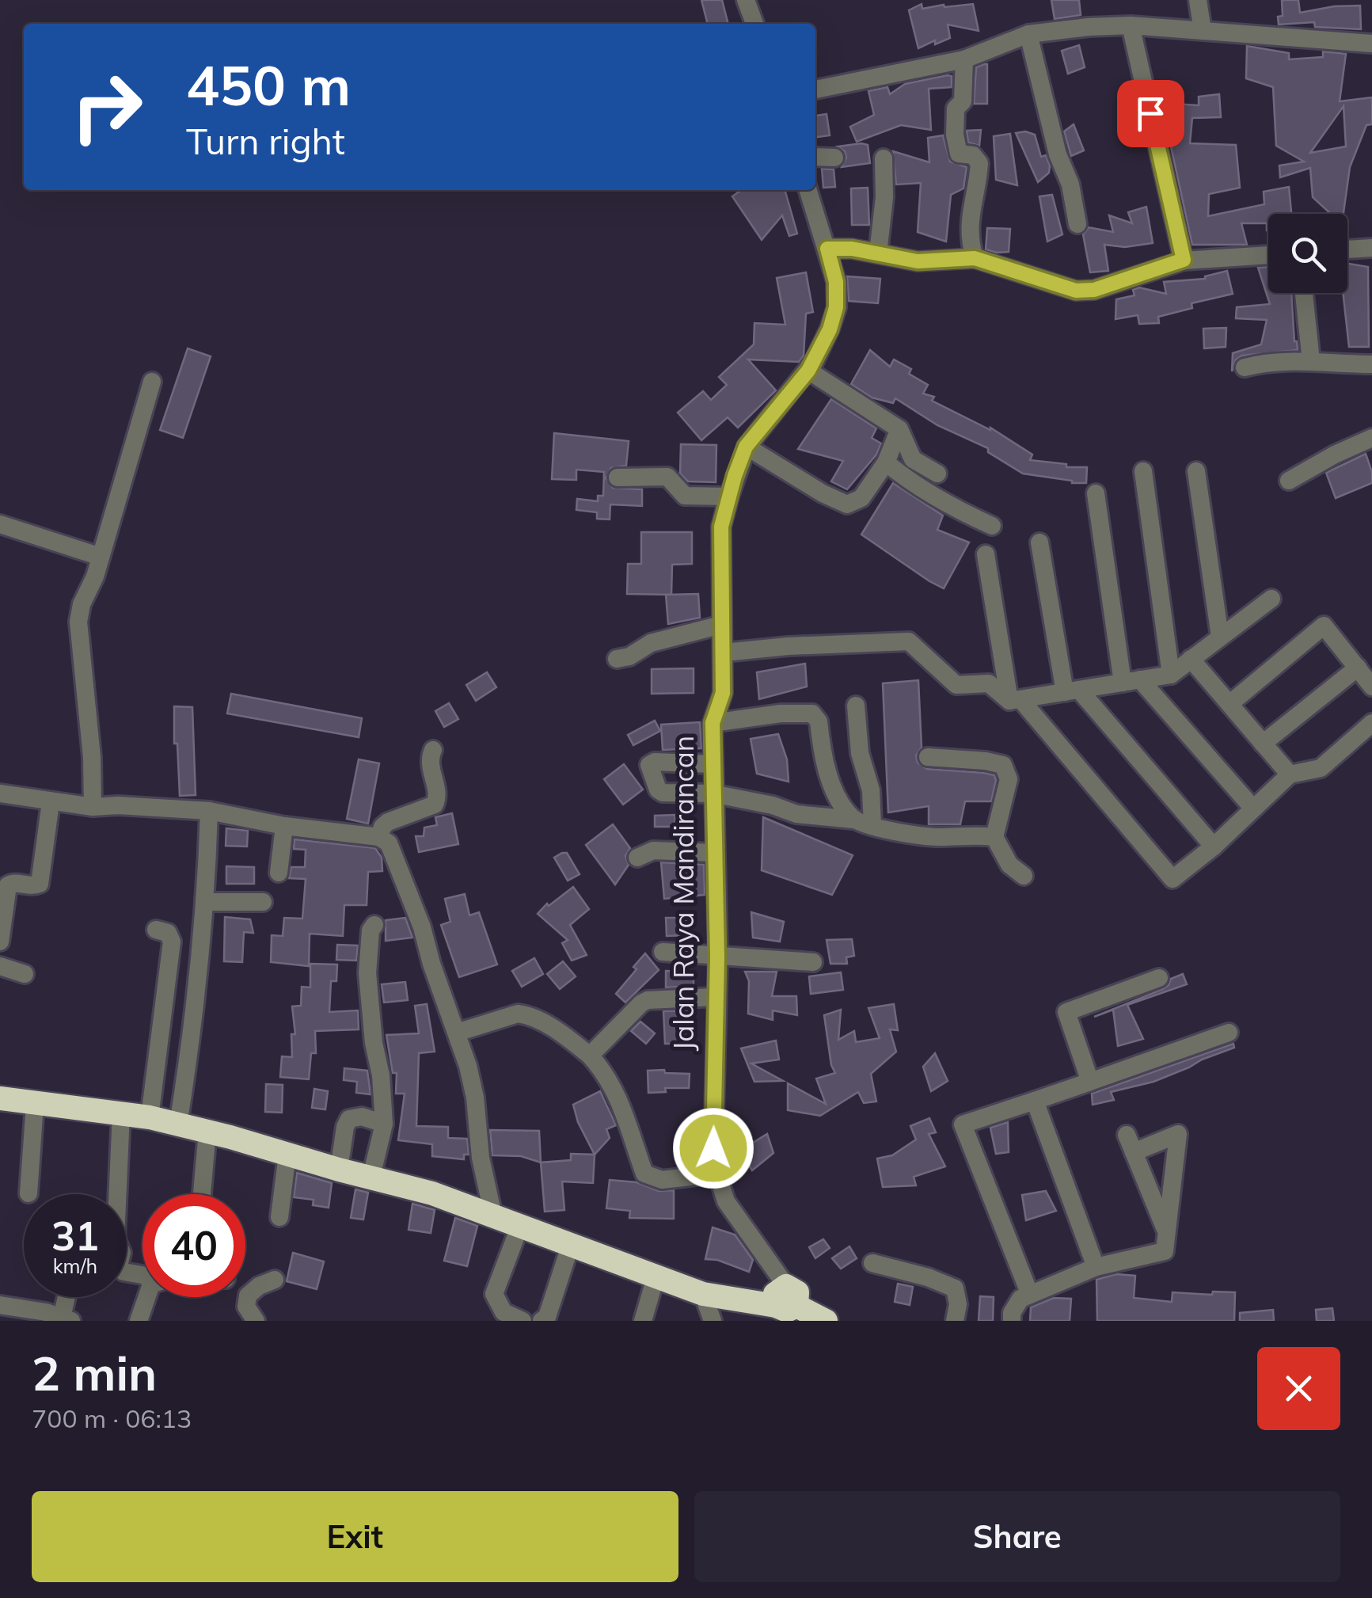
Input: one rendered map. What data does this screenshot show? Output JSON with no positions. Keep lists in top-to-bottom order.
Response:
{
  "streets": {
    "street": ["Jalan Raya Mandirancan"]
  },
  "page": {
    "turn": ["450 m", "Turn right"],
    "speed": "31 km/h",
    "limit": "40",
    "heading": ["2 min", "700 m · 06:13"],
    "buttons": ["Exit", "Share"]
  }
}
